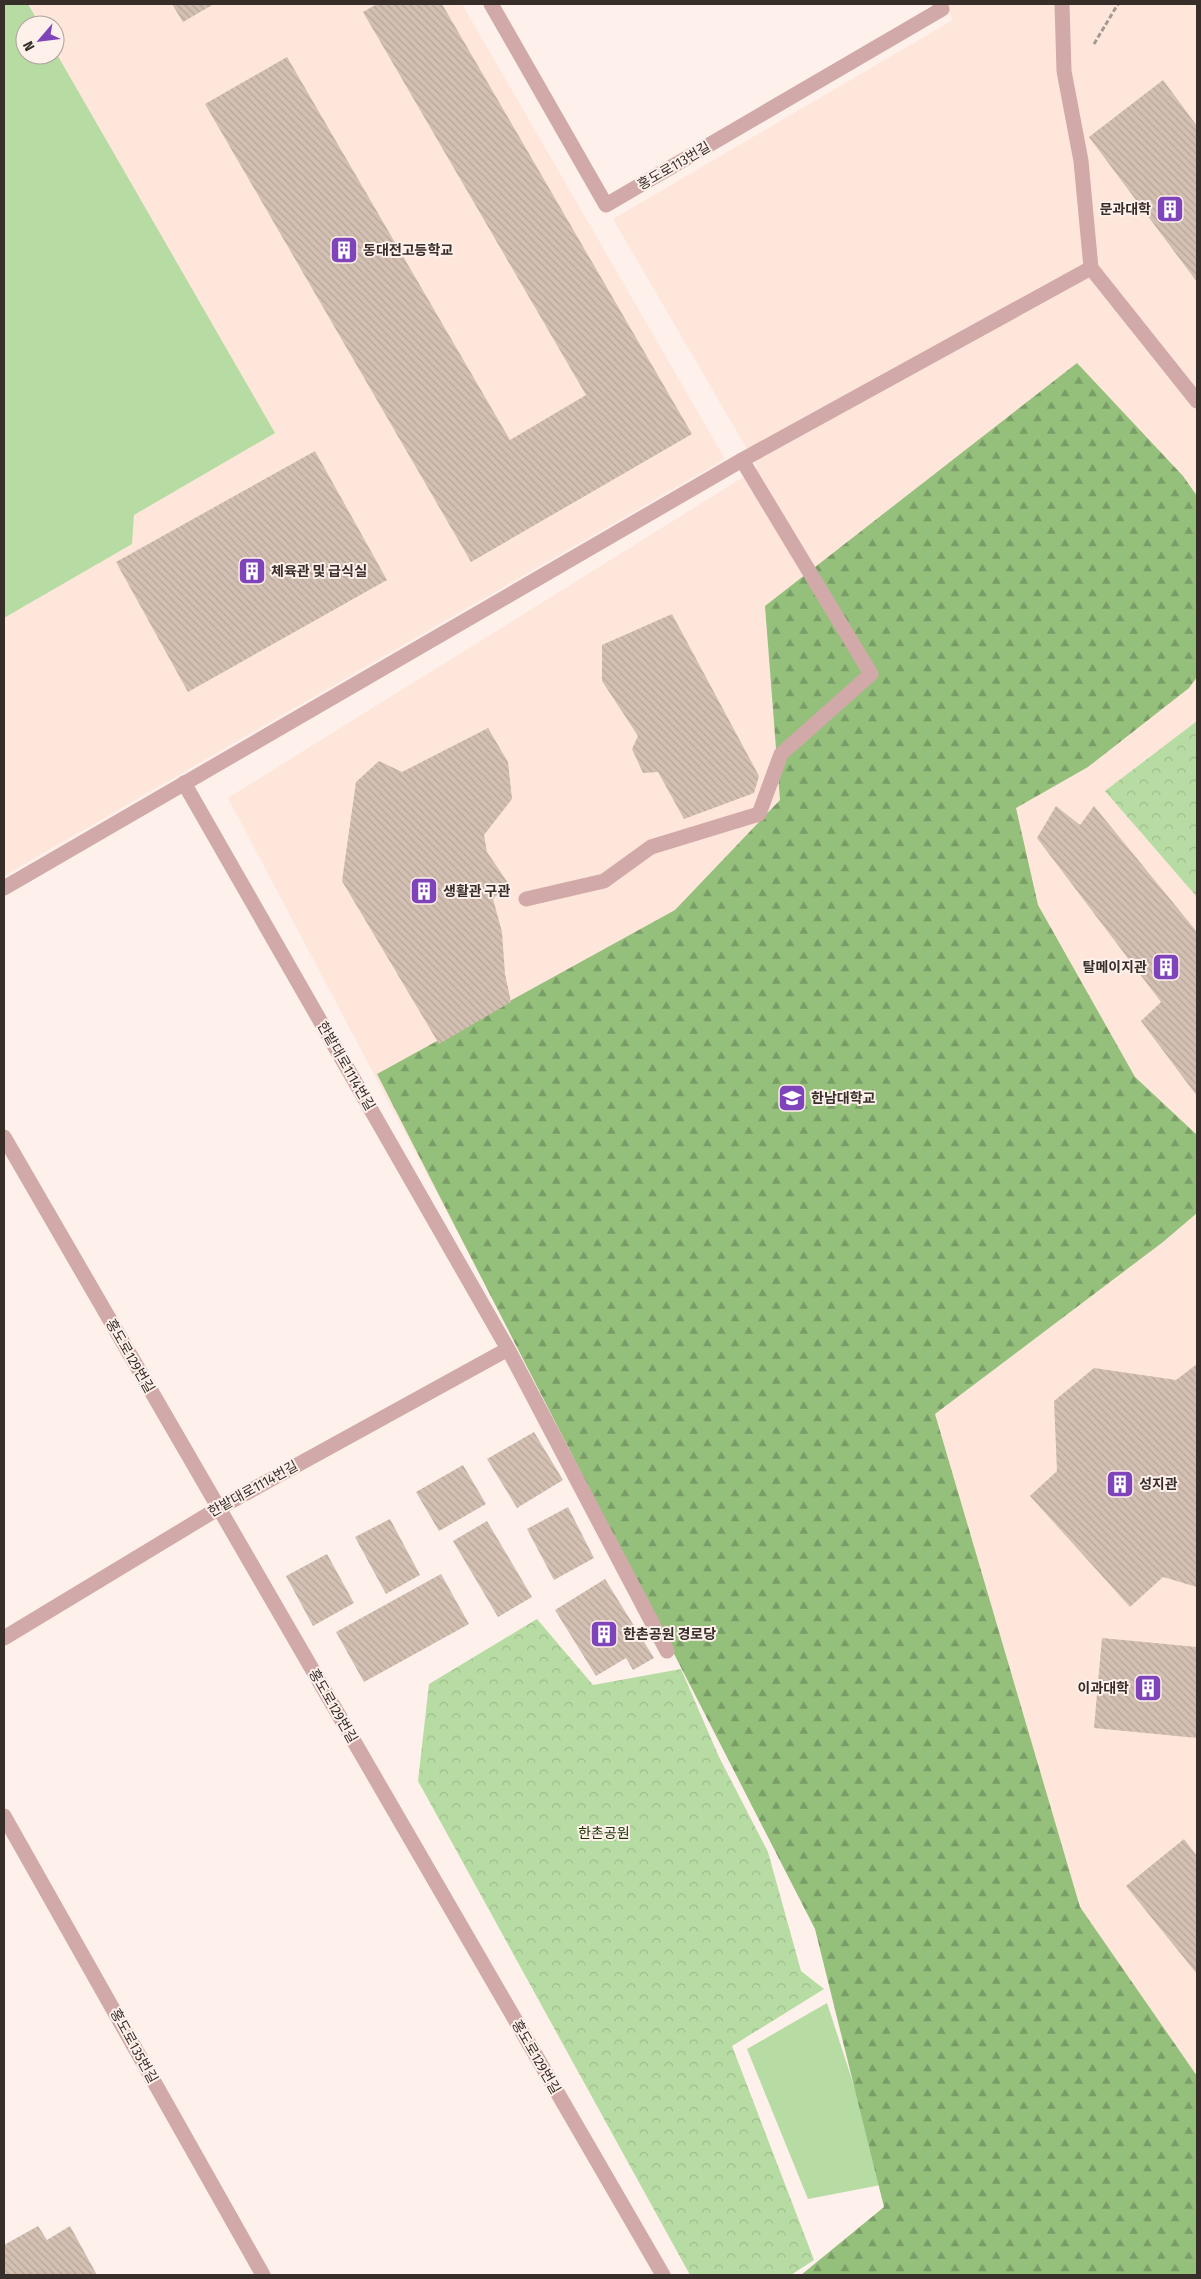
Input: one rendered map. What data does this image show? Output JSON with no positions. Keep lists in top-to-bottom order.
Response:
{
  "streets": {
    "street": [
      "홍도로113번길",
      "한밭대로1114번길",
      "홍도로129번길",
      "홍도로135번길"
    ]
  },
  "crossings": [
    ["한밭대로1114번길", "홍도로129번길"]
  ],
  "parks": ["한촌공원"],
  "places": {
    "building": [
      "문과대학",
      "동대전고등학교",
      "체육관 및 급식실",
      "생활관 구관",
      "탈메이지관",
      "성지관",
      "한촌공원 경로당",
      "이과대학"
    ],
    "school or university": ["한남대학교"]
  },
  "north": "bottom left"
}
